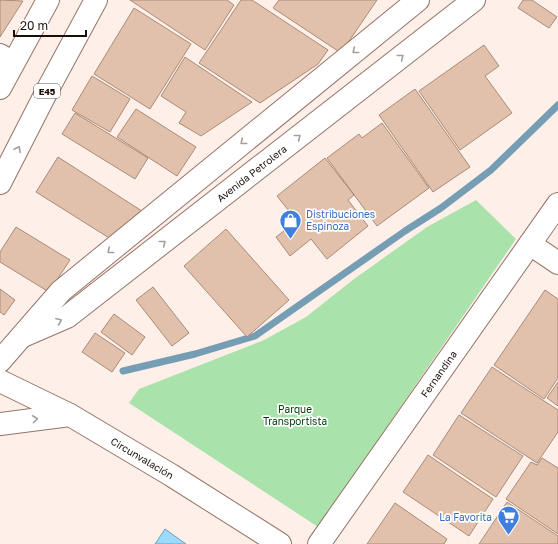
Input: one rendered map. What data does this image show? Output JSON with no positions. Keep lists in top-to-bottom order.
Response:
{
  "streets": {
    "main road": [
      "E45",
      "Avenida Petrolera",
      "Fernandina",
      "Circunvalación"
    ]
  },
  "parks": ["Parque Transportista"],
  "places": {
    "shop": ["Distribuciones Espinoza"],
    "supermarket": ["La Favorita"]
  },
  "scale_bar": "20 m"
}
